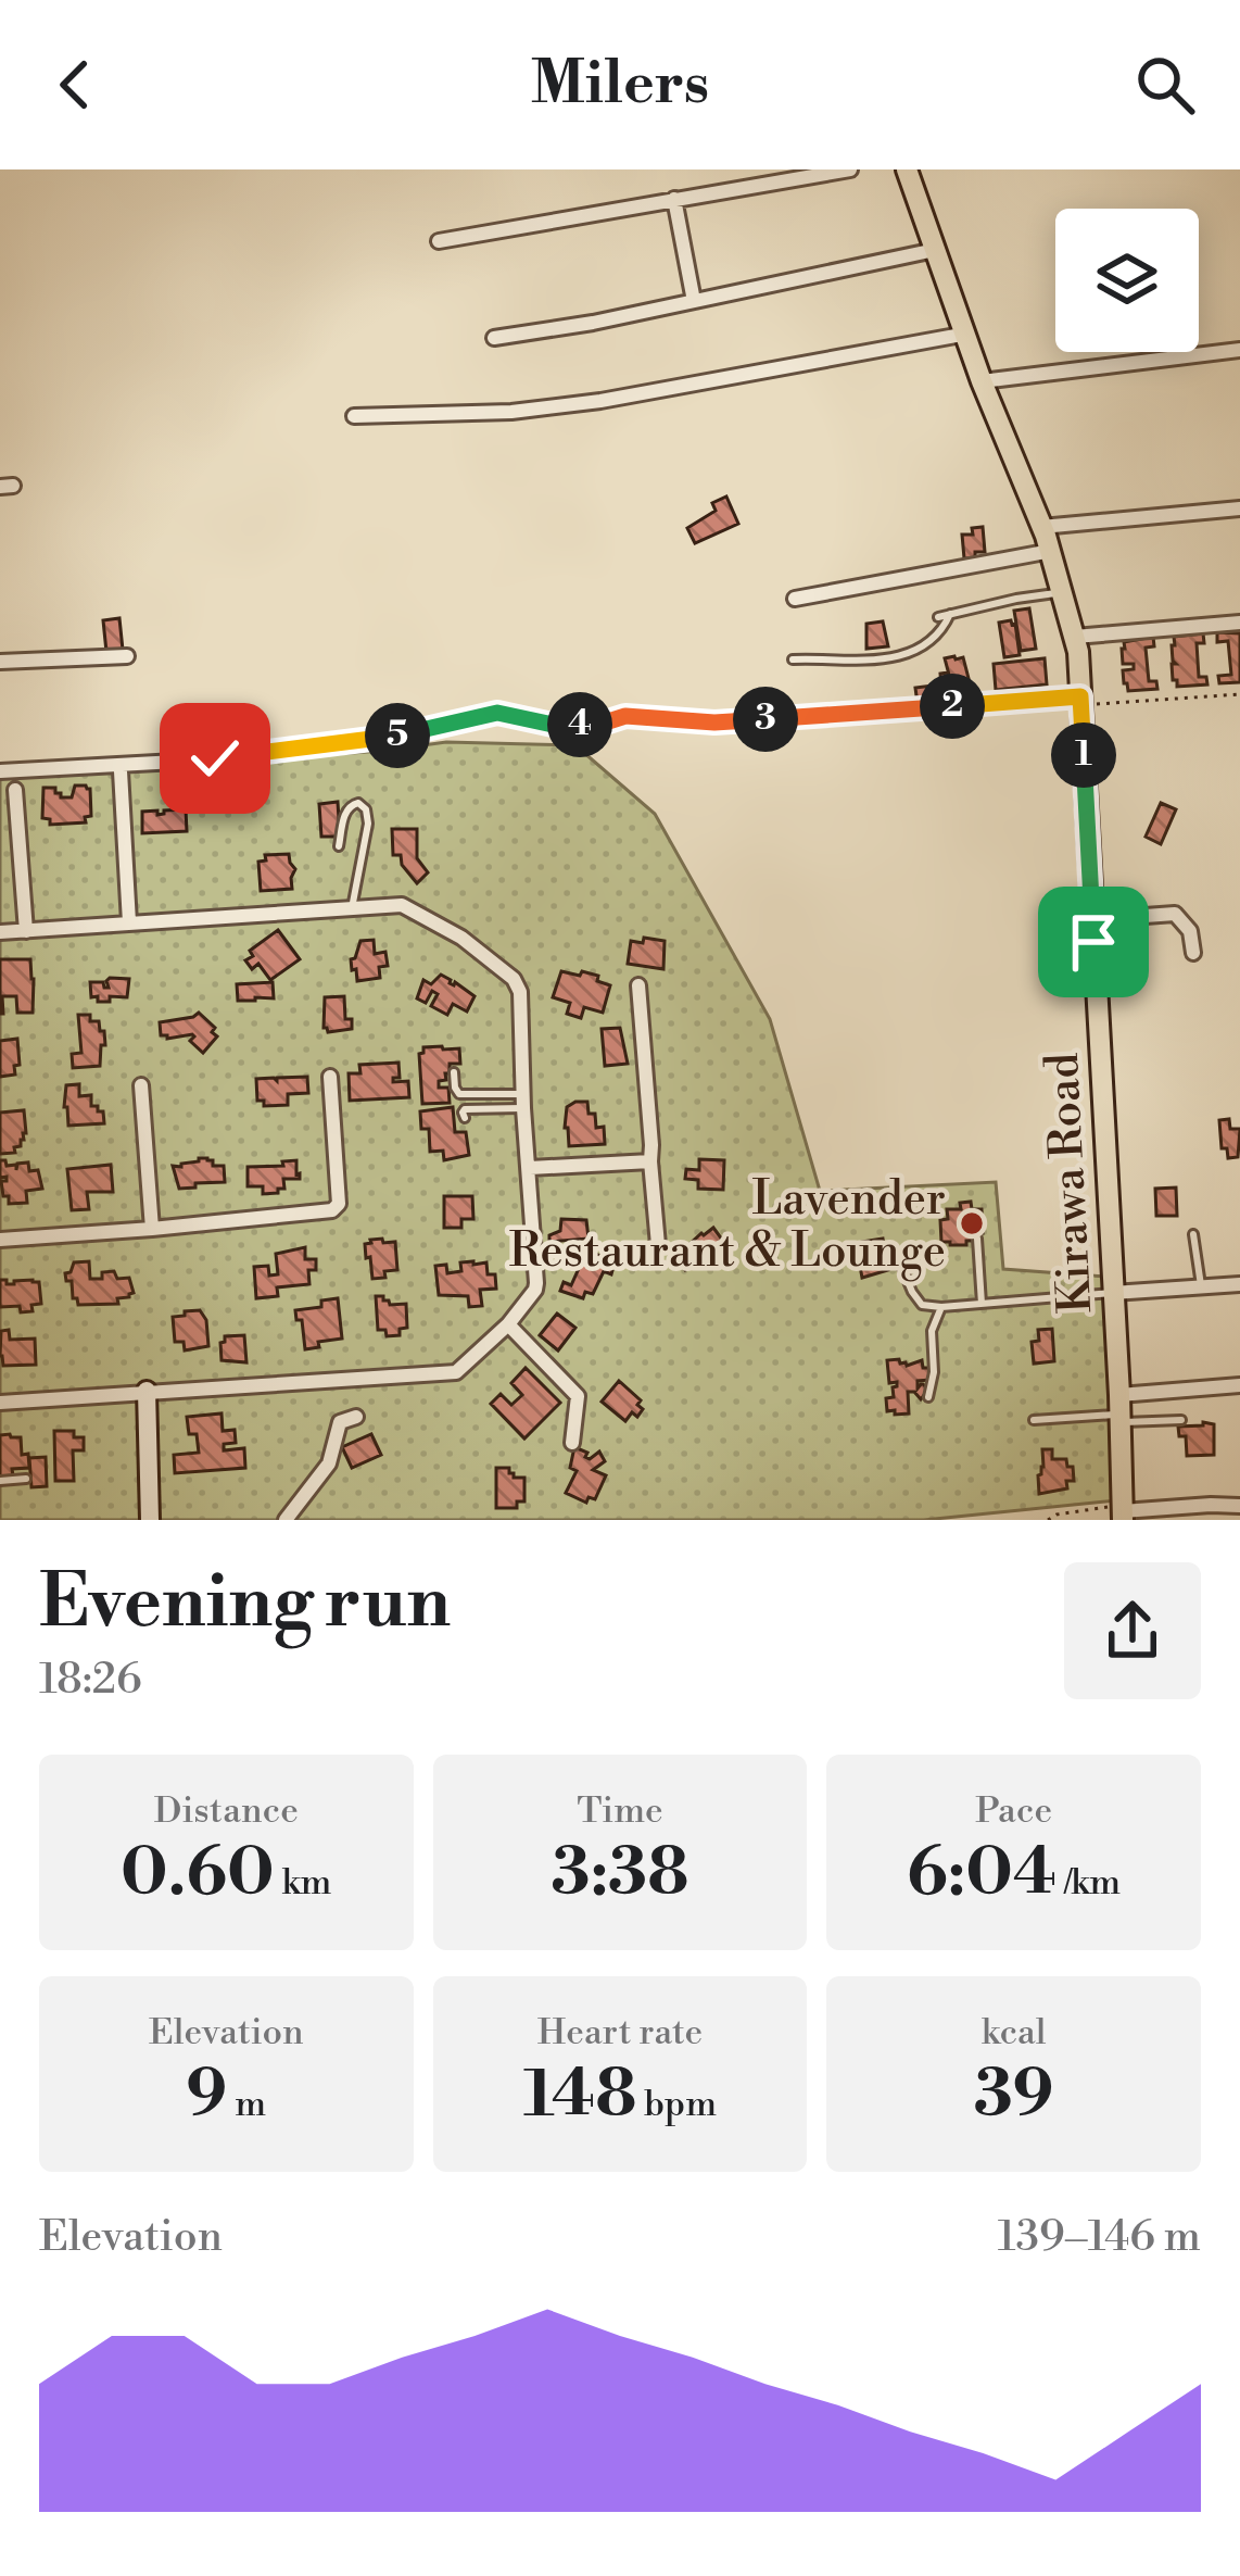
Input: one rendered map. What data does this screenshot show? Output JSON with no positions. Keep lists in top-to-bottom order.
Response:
{
  "streets": {
    "main road": ["Kirawa Road"]
  },
  "places": ["Lavender Restaurant & Lounge"],
  "page": {
    "header": "Milers",
    "pins": [
      "2",
      "3",
      "4",
      "5",
      "1"
    ],
    "heading": ["Evening run", "18:26"],
    "stats": [
      ["Distance", "0.60 km"],
      ["Time", "3:38"],
      ["Pace", "6:04 /km"],
      ["Elevation", "9 m"],
      ["Heart rate", "148 bpm"],
      ["kcal", "39"]
    ],
    "chart": ["Elevation", "139–146 m"]
  }
}
